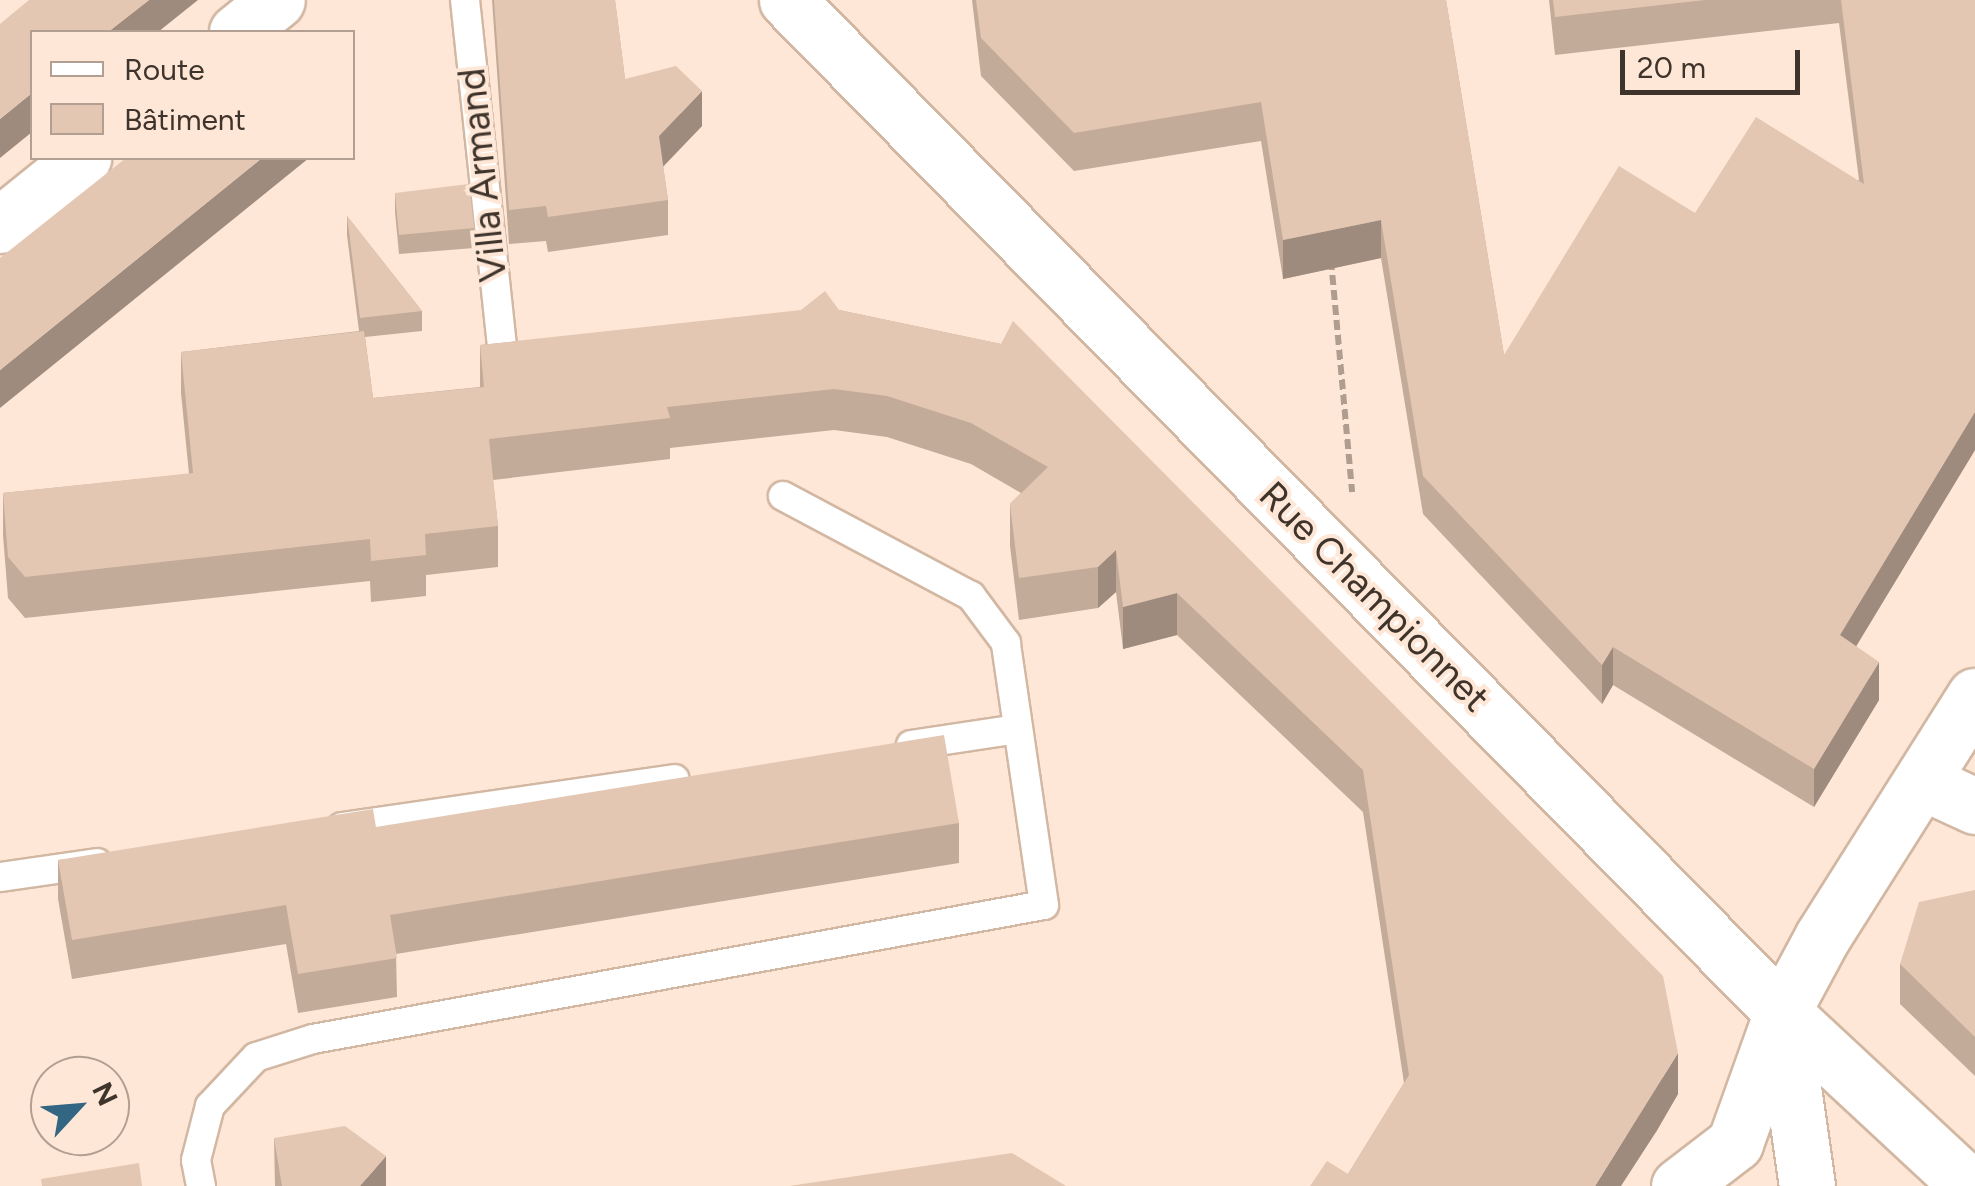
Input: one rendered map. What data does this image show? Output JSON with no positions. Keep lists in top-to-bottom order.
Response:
{
  "streets": {
    "main road": ["Rue Championnet"],
    "lane": ["Villa Armand"]
  },
  "legend": ["Route", "Bâtiment"],
  "scale_bar": "20 m",
  "north": "top right"
}
